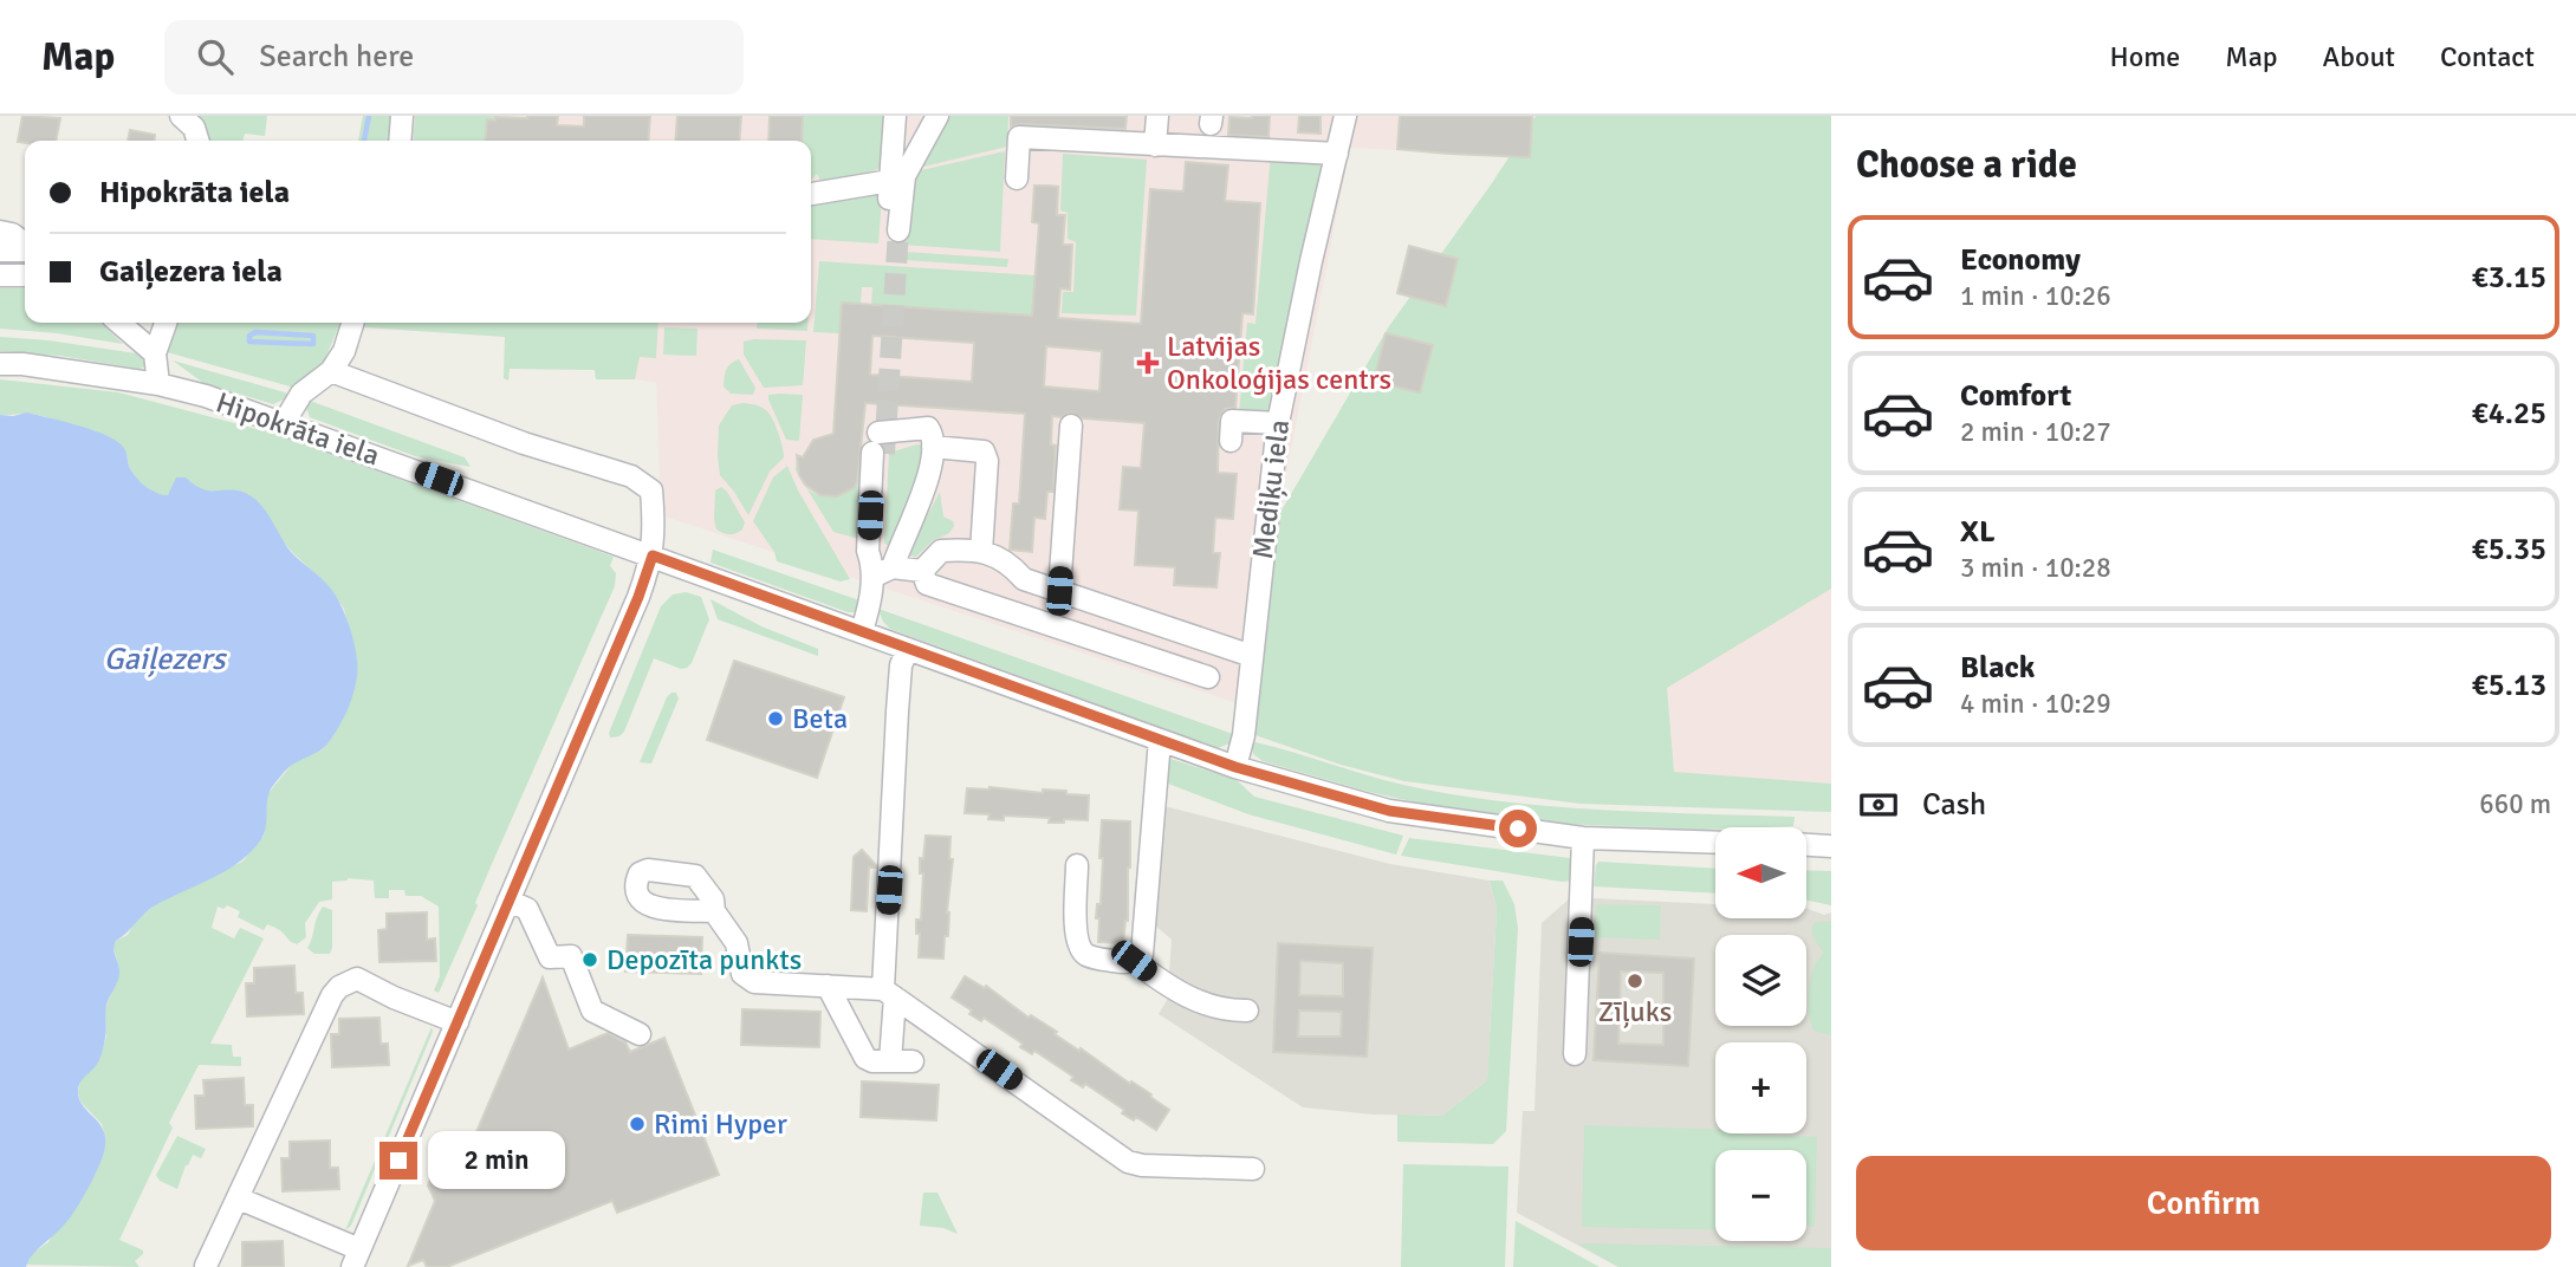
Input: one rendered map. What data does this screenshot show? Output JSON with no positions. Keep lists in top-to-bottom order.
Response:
{
  "streets": {
    "street": ["Hipokrāta iela", "Mediķu iela"]
  },
  "crossings": [
    ["Hipokrāta iela", "Mediķu iela"]
  ],
  "water": ["Gaiļezers"],
  "places": {
    "health": ["Latvijas Onkoloģijas centrs"],
    "other": [
      "Beta",
      "Depozīta punkts",
      "Zīļuks",
      "Rimi Hyper"
    ]
  },
  "north": "left",
  "page": {
    "header": "Map",
    "search": "Search here",
    "nav": [
      "Home",
      "Map",
      "About",
      "Contact"
    ],
    "heading": "Choose a ride",
    "banner": ["Hipokrāta iela", "Gaiļezera iela"],
    "list": [
      {
        "name": "Economy",
        "note": "1 min · 10:26",
        "value": "€3.15"
      },
      {
        "name": "Comfort",
        "note": "2 min · 10:27",
        "value": "€4.25"
      },
      {
        "name": "XL",
        "note": "3 min · 10:28",
        "value": "€5.35"
      },
      {
        "name": "Black",
        "note": "4 min · 10:29",
        "value": "€5.13"
      }
    ],
    "pay": ["Cash", "660 m"],
    "map_buttons": ["+", "−"],
    "bubble": "2 min",
    "buttons": "Confirm"
  }
}
